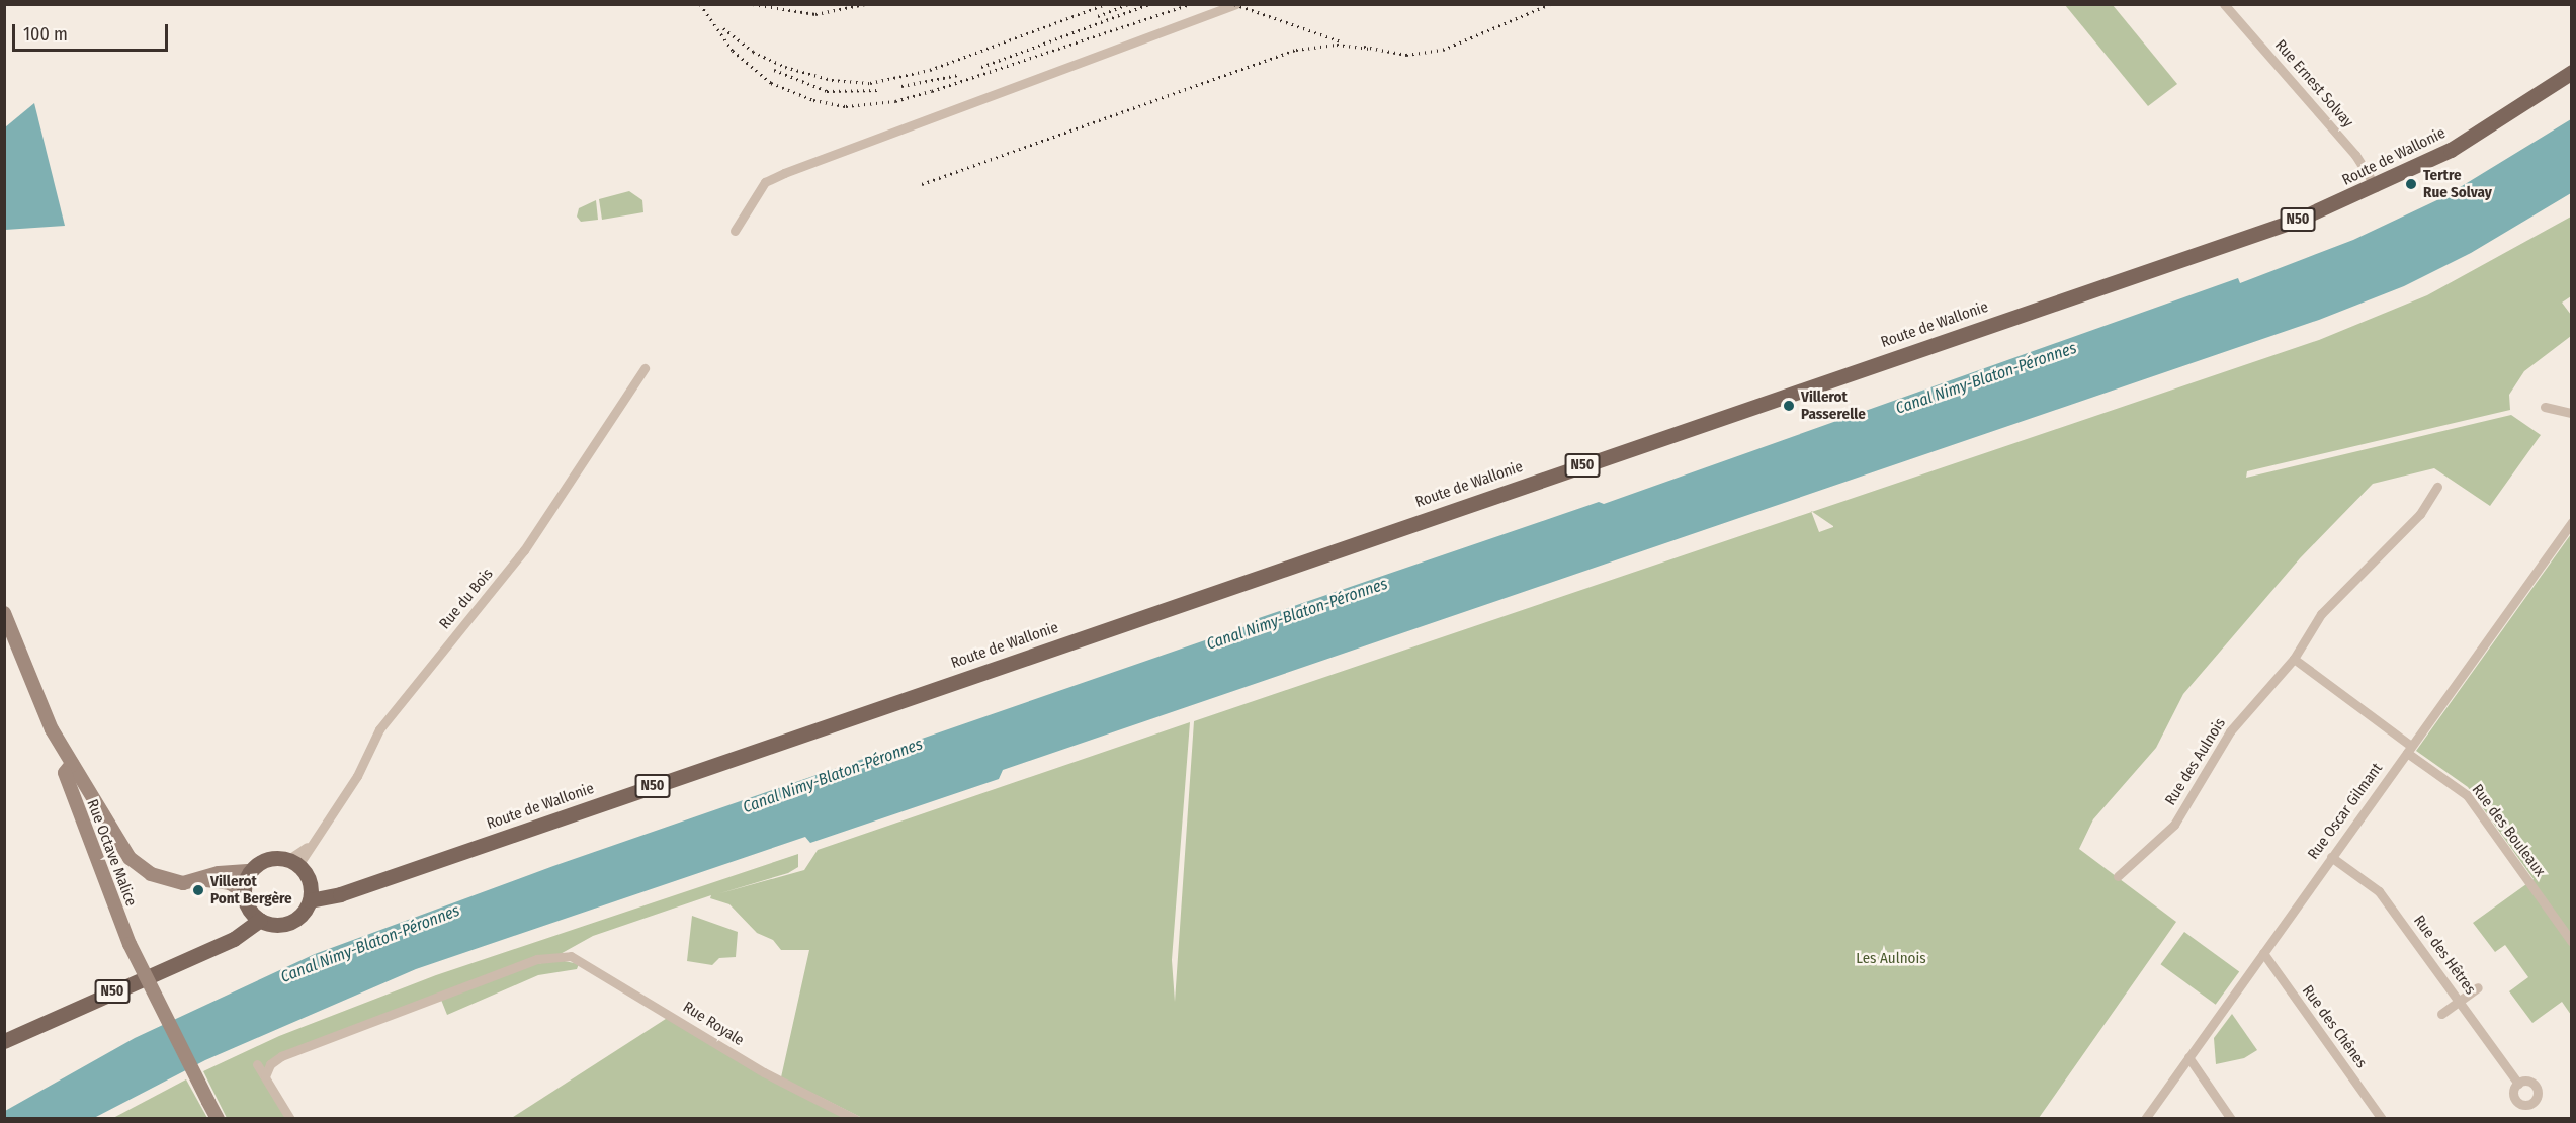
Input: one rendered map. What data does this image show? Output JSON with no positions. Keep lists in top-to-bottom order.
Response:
{
  "streets": {
    "main road": ["Route de Wallonie", "N50"],
    "street": [
      "Rue Ernest Solvay",
      "Rue du Bois",
      "Rue des Aulnois",
      "Rue Oscar Gilmant",
      "Rue des Bouleaux",
      "Rue Octave Malice",
      "Rue des Hêtres",
      "Rue Royale",
      "Rue des Chênes"
    ]
  },
  "crossings": [
    ["Rue Ernest Solvay", "Route de Wallonie"],
    ["Route de Wallonie", "Rue du Bois"],
    ["Rue Oscar Gilmant", "Rue des Bouleaux"],
    ["Rue Oscar Gilmant", "Rue des Hêtres"],
    ["Rue Oscar Gilmant", "Rue des Chênes"]
  ],
  "water": ["Canal Nimy-Blaton-Péronnes"],
  "parks": ["Les Aulnois"],
  "places": ["Tertre Rue Solvay", "Villerot Passerelle", "Villerot Pont Bergère"],
  "scale_bar": "100 m"
}
